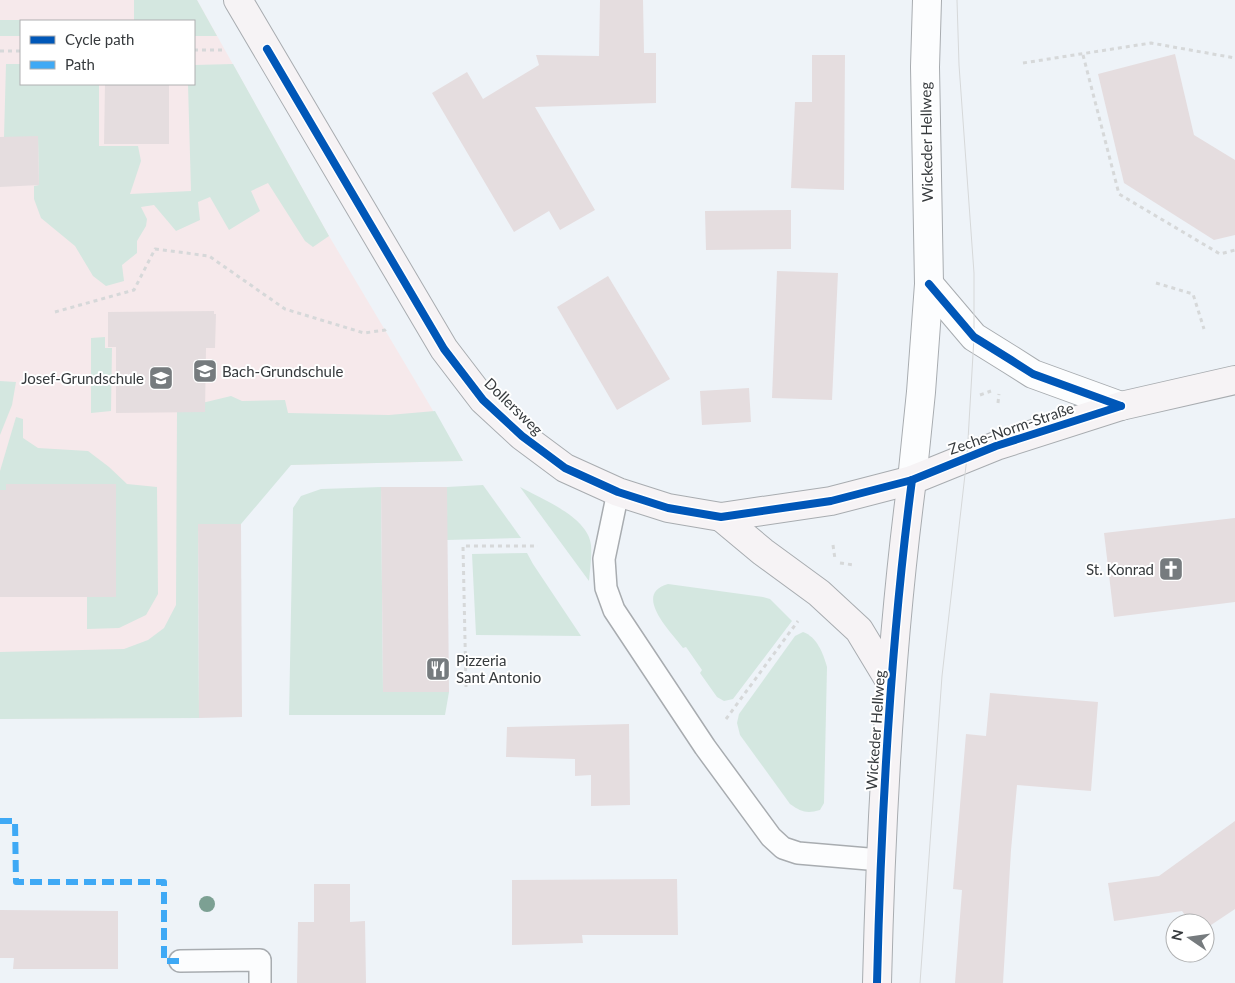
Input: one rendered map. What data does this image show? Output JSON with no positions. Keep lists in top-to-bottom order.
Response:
{
  "streets": {
    "main road": ["Wickeder Hellweg", "Dollersweg", "Zeche-Norm-Straße"]
  },
  "crossings": [
    ["Wickeder Hellweg", "Dollersweg"],
    ["Wickeder Hellweg", "Zeche-Norm-Straße"],
    ["Dollersweg", "Zeche-Norm-Straße"]
  ],
  "places": {
    "school or university": ["Bach-Grundschule", "Josef-Grundschule"],
    "church": ["St. Konrad"],
    "restaurant": ["Pizzeria Sant Antonio"]
  },
  "legend": ["Cycle path", "Path"],
  "north": "left"
}
